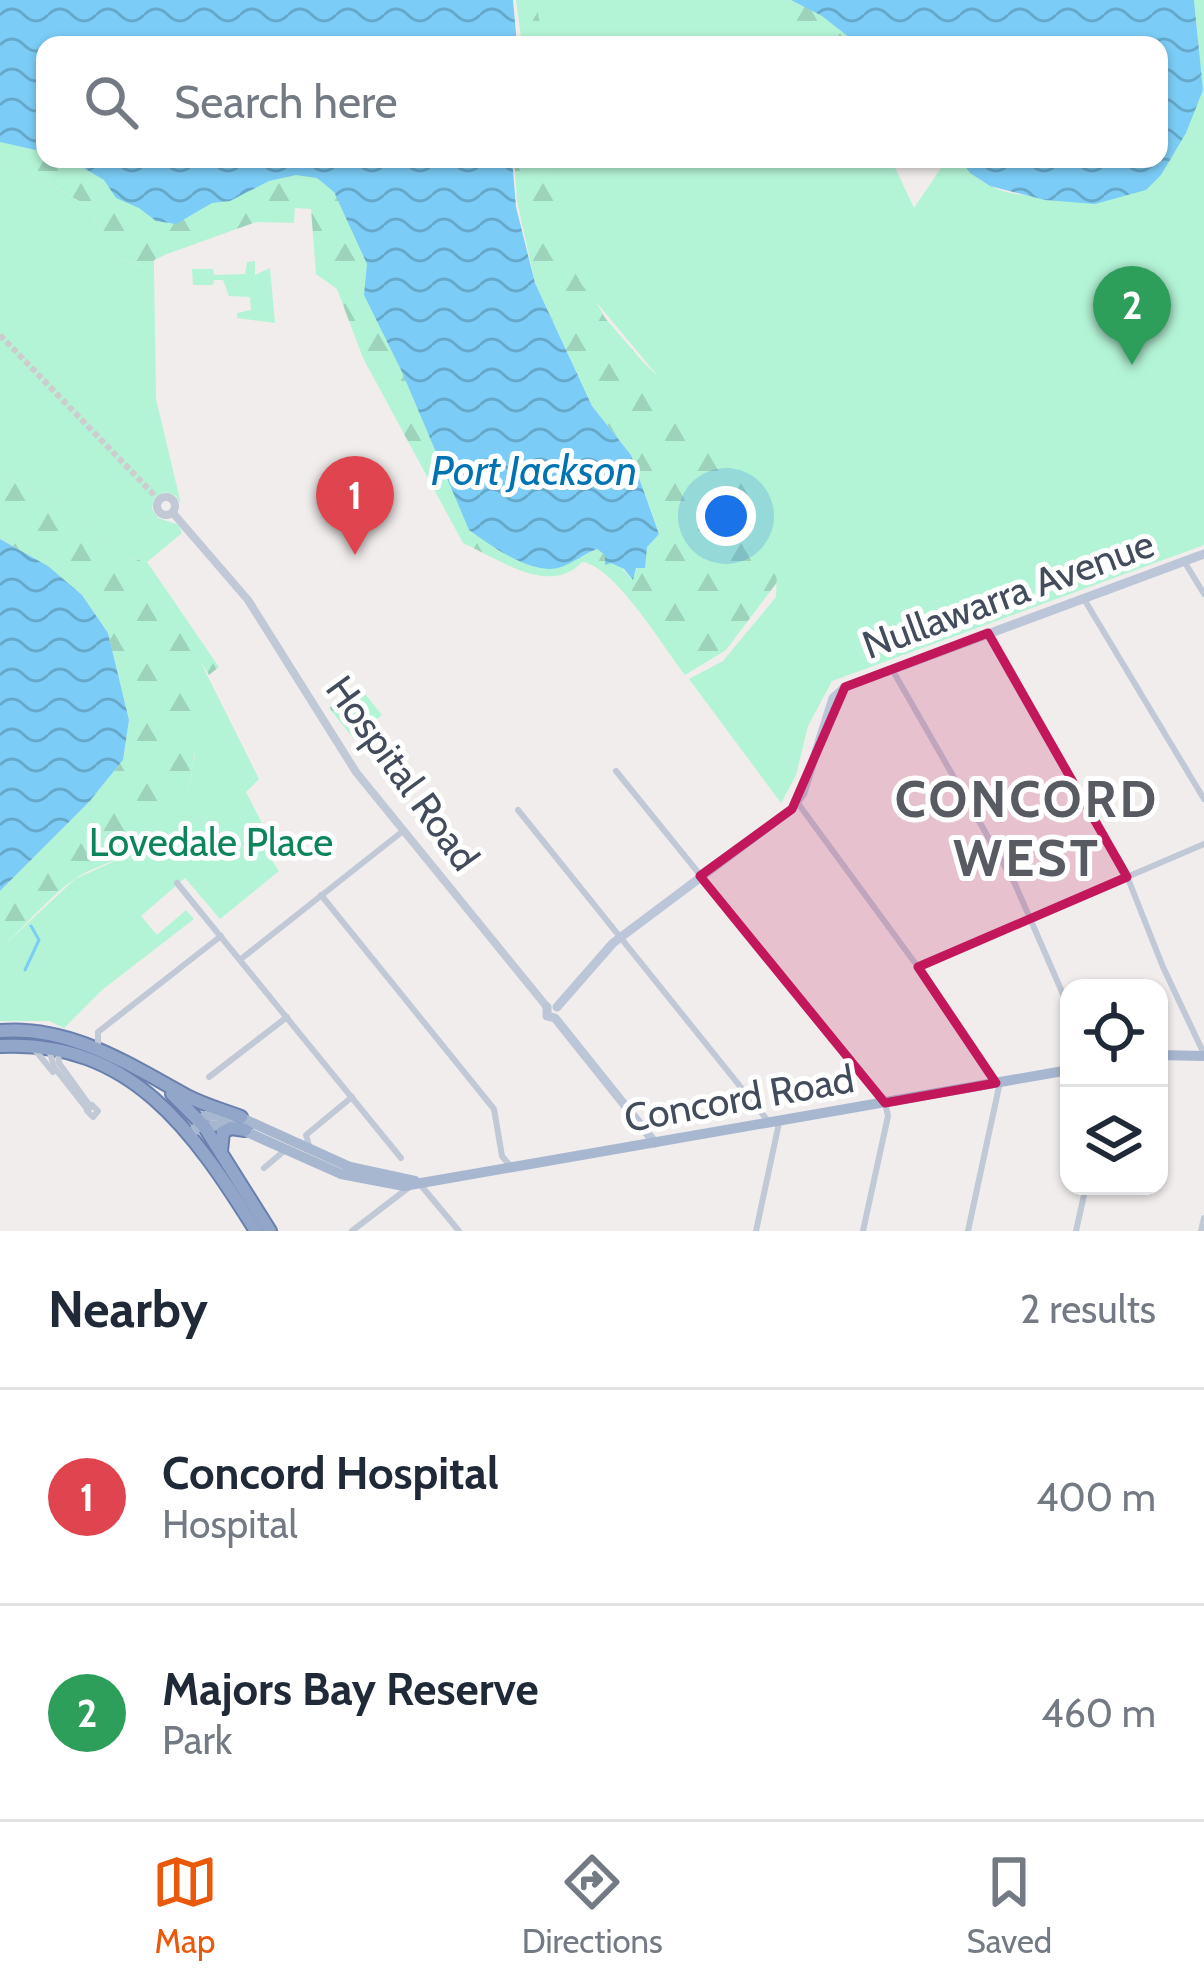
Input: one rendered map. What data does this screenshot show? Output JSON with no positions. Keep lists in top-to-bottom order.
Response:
{
  "streets": {
    "main road": ["Nullawarra Avenue", "Hospital Road", "Concord Road"]
  },
  "crossings": [
    ["Hospital Road", "Concord Road"]
  ],
  "districts": ["CONCORD WEST"],
  "water": ["Port Jackson"],
  "parks": ["Lovedale Place"],
  "page": {
    "search": "Search here",
    "pins": ["2", "1"],
    "heading": ["Nearby", "2 results"],
    "list": [
      {
        "mark": "1",
        "name": "Concord Hospital",
        "note": "Hospital",
        "value": "400 m"
      },
      {
        "mark": "2",
        "name": "Majors Bay Reserve",
        "note": "Park",
        "value": "460 m"
      }
    ],
    "nav": ["Map", "Directions", "Saved"]
  }
}
